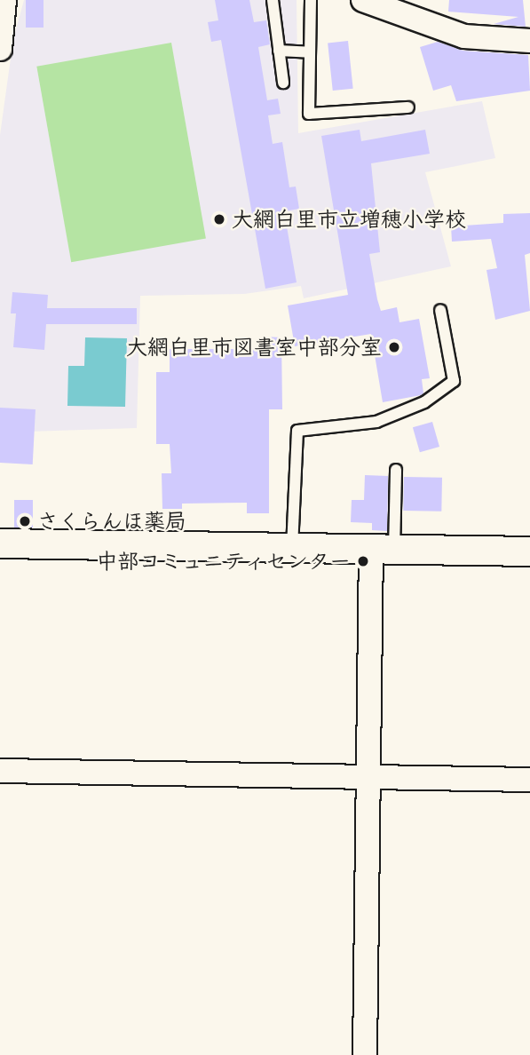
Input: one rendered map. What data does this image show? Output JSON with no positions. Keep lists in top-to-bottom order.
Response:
{
  "places": [
    "大網白里市立増穂小学校",
    "大網白里市図書室中部分室",
    "さくらんほ薬局",
    "中部コミュニティセンター"
  ]
}
